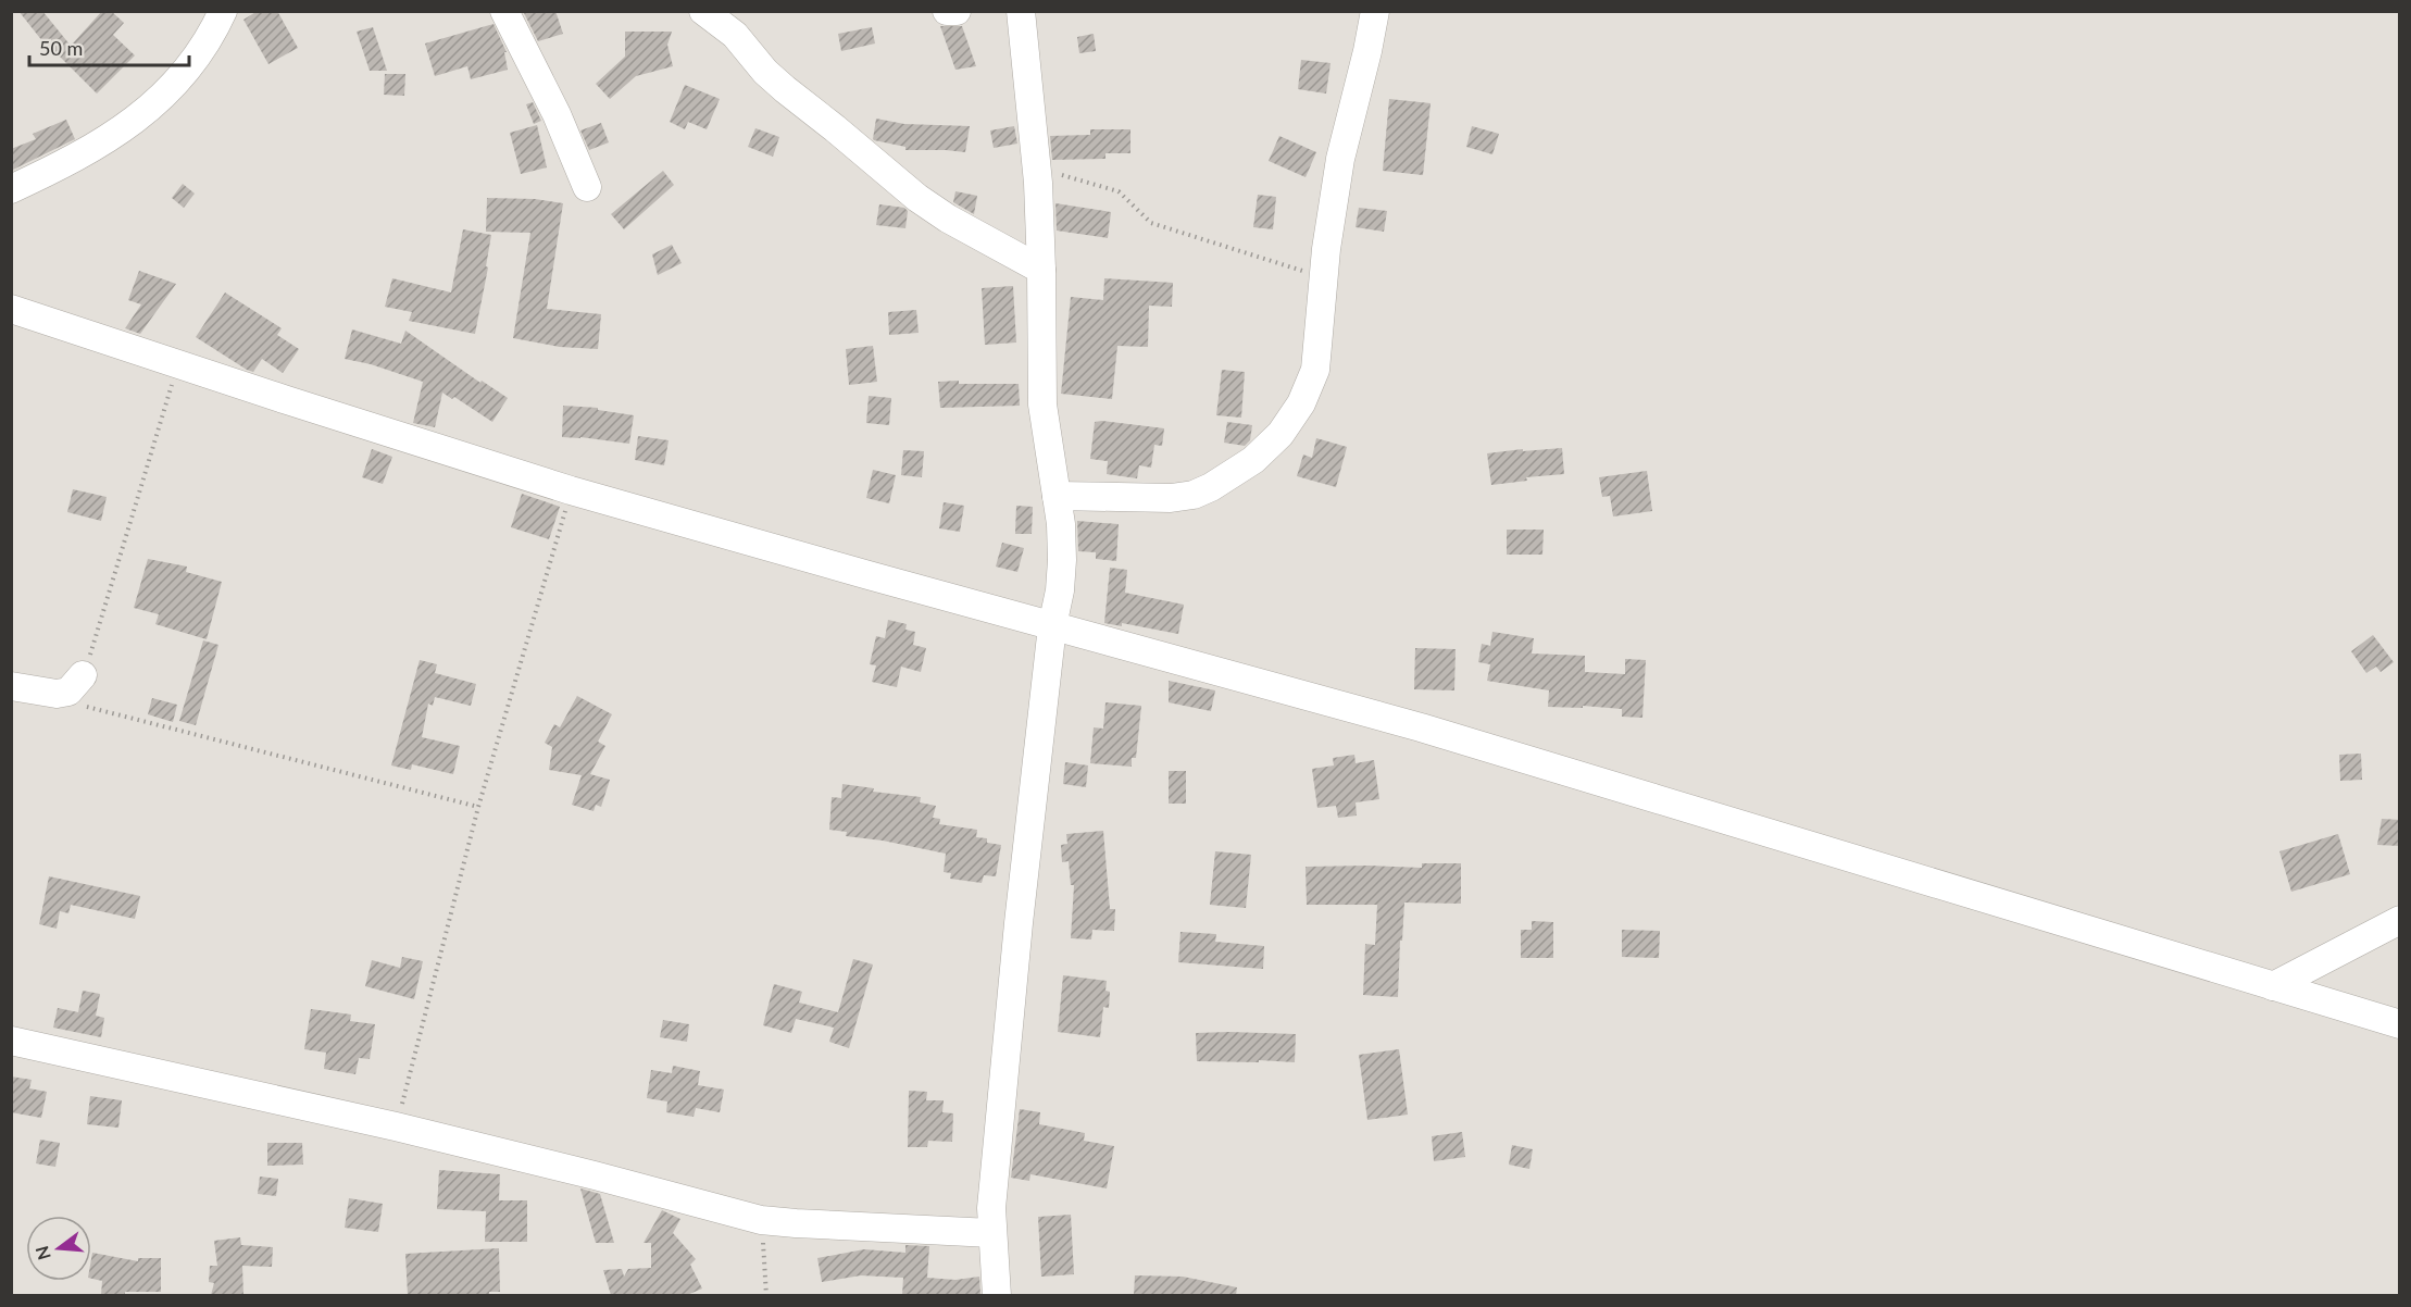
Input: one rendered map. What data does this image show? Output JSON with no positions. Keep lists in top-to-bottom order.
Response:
{
  "scale_bar": "50 m",
  "north": "left"
}
